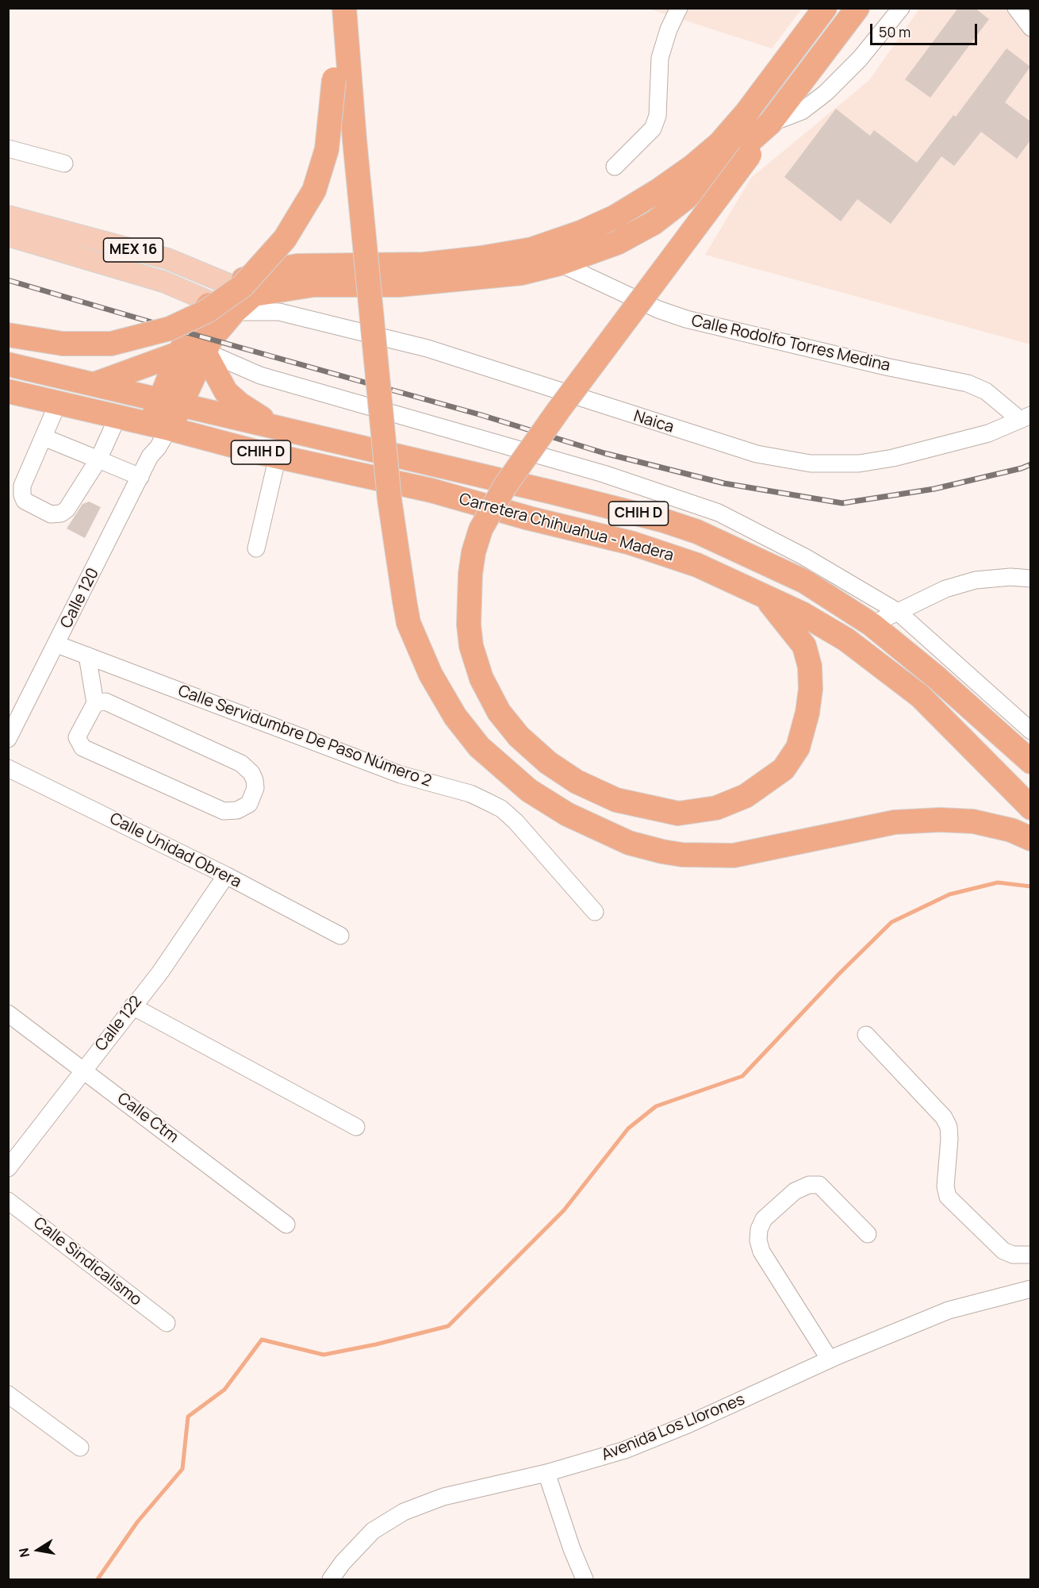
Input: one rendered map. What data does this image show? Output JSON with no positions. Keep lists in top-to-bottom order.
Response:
{
  "streets": {
    "highway": ["CHIH D", "Carretera Chihuahua - Madera"],
    "main road": ["MEX 16"],
    "street": [
      "Calle Rodolfo Torres Medina",
      "Naica",
      "Calle 120",
      "Calle Servidumbre De Paso Número 2",
      "Calle Unidad Obrera",
      "Calle 122",
      "Calle Ctm",
      "Calle Sindicalismo",
      "Avenida Los Llorones"
    ]
  },
  "crossings": [
    ["MEX 16", "Naica"],
    ["Calle Rodolfo Torres Medina", "Naica"],
    ["CHIH D", "Carretera Chihuahua - Madera"],
    ["CHIH D", "Calle 120"],
    ["Carretera Chihuahua - Madera", "Calle 120"],
    ["Calle 120", "Calle Servidumbre De Paso Número 2"],
    ["Calle Unidad Obrera", "Calle 122"],
    ["Calle 122", "Calle Ctm"]
  ],
  "scale_bar": "50 m",
  "north": "left"
}
